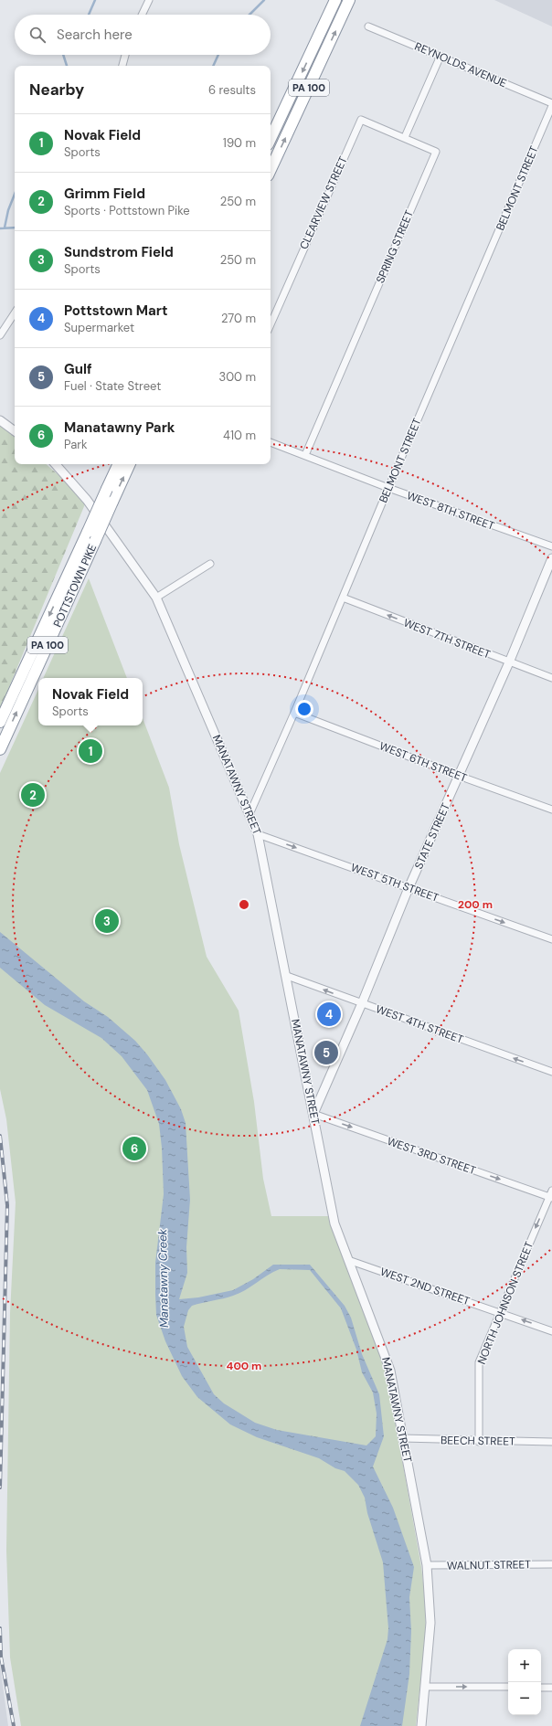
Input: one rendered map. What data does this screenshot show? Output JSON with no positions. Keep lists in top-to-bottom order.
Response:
{
  "streets": {
    "highway": ["PA 100", "POTTSTOWN PIKE"],
    "street": [
      "REYNOLDS AVENUE",
      "BELMONT STREET",
      "CLEARVIEW STREET",
      "SPRING STREET",
      "WEST 8TH STREET",
      "WEST 7TH STREET",
      "WEST 6TH STREET",
      "MANATAWNY STREET",
      "STATE STREET",
      "WEST 5TH STREET",
      "WEST 4TH STREET",
      "WEST 3RD STREET",
      "WEST 2ND STREET",
      "NORTH JOHNSON STREET",
      "BEECH STREET",
      "WALNUT STREET"
    ]
  },
  "crossings": [
    ["BELMONT STREET", "WEST 8TH STREET"],
    ["BELMONT STREET", "WEST 7TH STREET"],
    ["BELMONT STREET", "WEST 6TH STREET"],
    ["BELMONT STREET", "MANATAWNY STREET"],
    ["CLEARVIEW STREET", "SPRING STREET"],
    ["SPRING STREET", "WEST 8TH STREET"],
    ["WEST 7TH STREET", "STATE STREET"],
    ["WEST 6TH STREET", "STATE STREET"],
    ["MANATAWNY STREET", "STATE STREET"],
    ["MANATAWNY STREET", "WEST 5TH STREET"],
    ["MANATAWNY STREET", "WEST 4TH STREET"],
    ["MANATAWNY STREET", "WEST 3RD STREET"],
    ["MANATAWNY STREET", "WEST 2ND STREET"],
    ["MANATAWNY STREET", "BEECH STREET"],
    ["MANATAWNY STREET", "WALNUT STREET"],
    ["STATE STREET", "WEST 5TH STREET"],
    ["STATE STREET", "WEST 4TH STREET"],
    ["STATE STREET", "WEST 3RD STREET"],
    ["WEST 3RD STREET", "NORTH JOHNSON STREET"],
    ["WEST 2ND STREET", "NORTH JOHNSON STREET"],
    ["NORTH JOHNSON STREET", "BEECH STREET"]
  ],
  "one_way": [
    "WEST 7TH STREET",
    "WEST 5TH STREET",
    "WEST 4TH STREET",
    "WEST 3RD STREET",
    "NORTH JOHNSON STREET"
  ],
  "water": ["Manatawny Creek"],
  "page": {
    "search": "Search here",
    "heading": ["Nearby", "6 results"],
    "list": [
      {
        "mark": "1",
        "name": "Novak Field",
        "note": "Sports",
        "value": "190 m"
      },
      {
        "mark": "2",
        "name": "Grimm Field",
        "note": "Sports · Pottstown Pike",
        "value": "250 m"
      },
      {
        "mark": "3",
        "name": "Sundstrom Field",
        "note": "Sports",
        "value": "250 m"
      },
      {
        "mark": "4",
        "name": "Pottstown Mart",
        "note": "Supermarket",
        "value": "270 m"
      },
      {
        "mark": "5",
        "name": "Gulf",
        "note": "Fuel · State Street",
        "value": "300 m"
      },
      {
        "mark": "6",
        "name": "Manatawny Park",
        "note": "Park",
        "value": "410 m"
      }
    ],
    "popup": ["Novak Field", "Sports"],
    "pins": [
      "1",
      "2",
      "3",
      "4",
      "5",
      "6"
    ],
    "map_buttons": ["+", "−"]
  },
  "rings": ["200 m", "400 m"]
}
